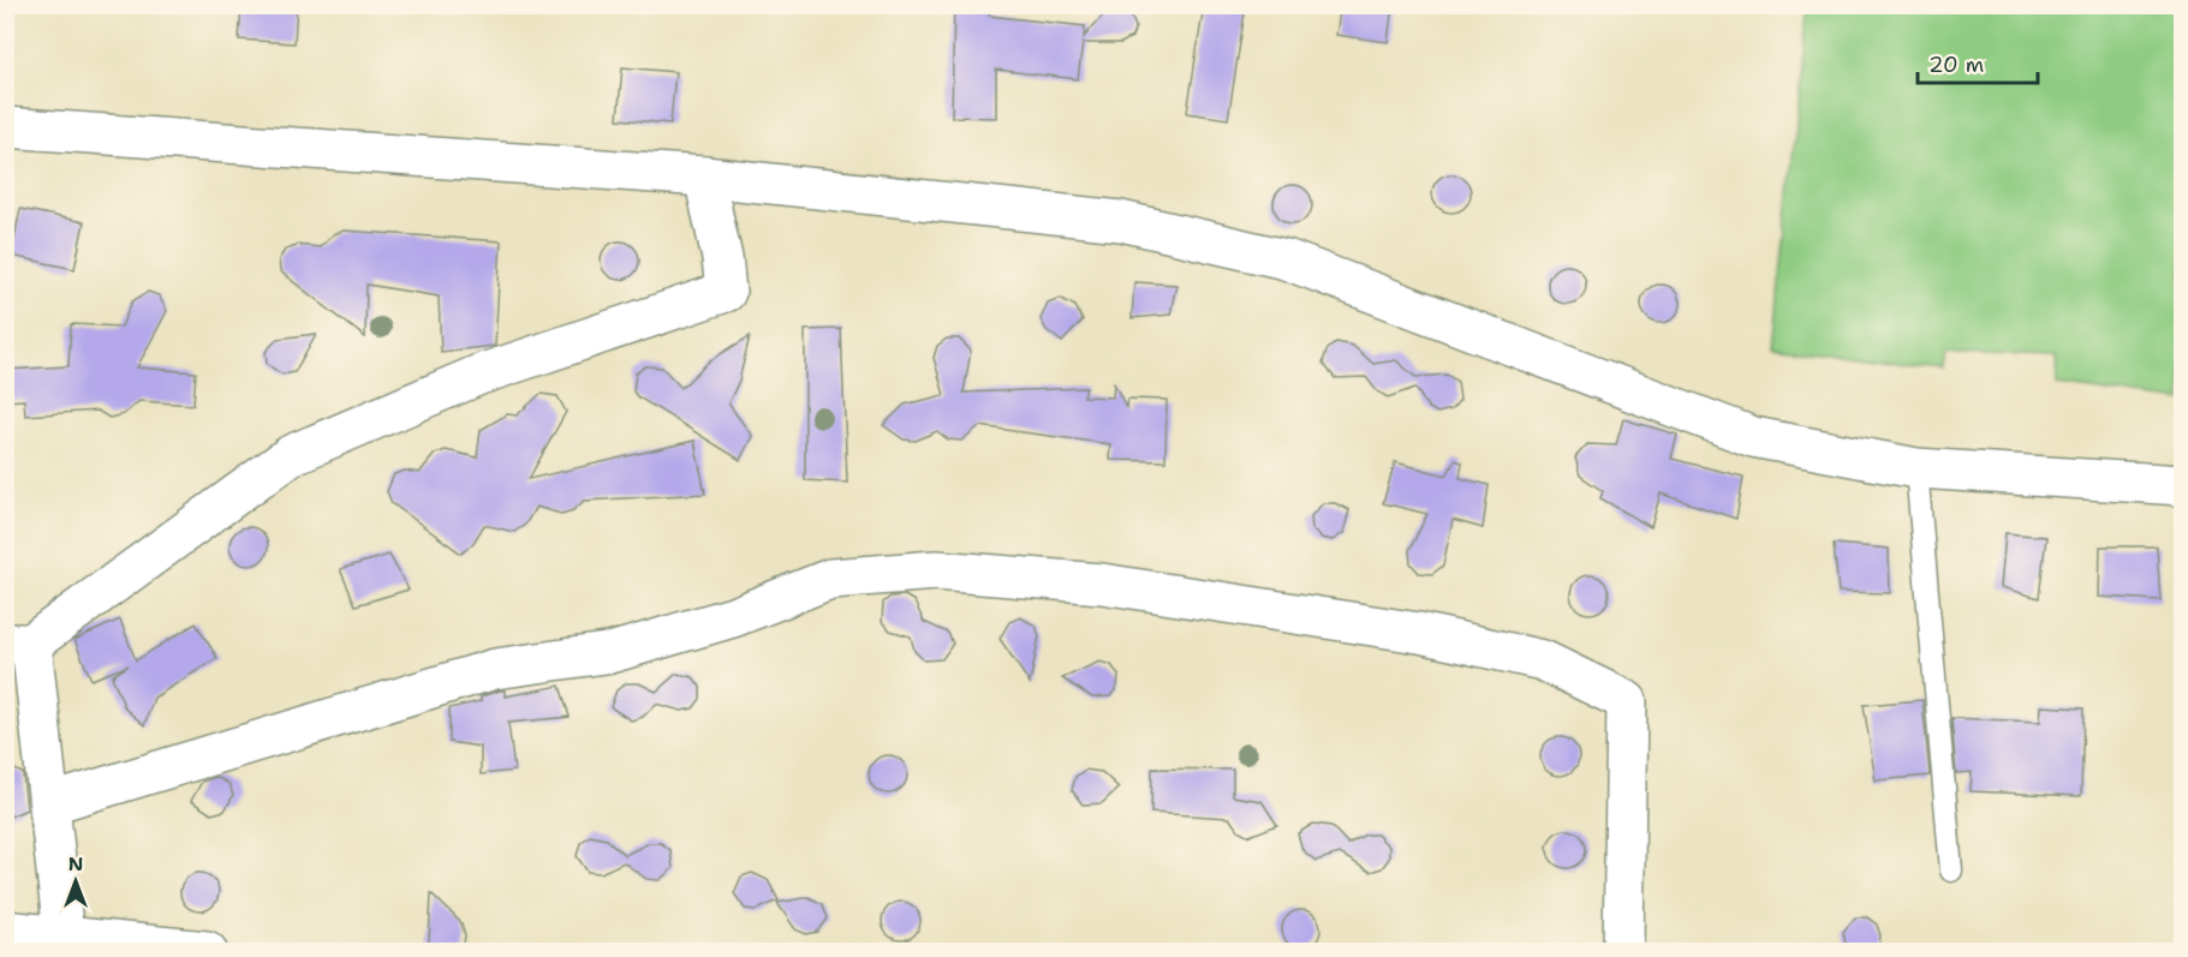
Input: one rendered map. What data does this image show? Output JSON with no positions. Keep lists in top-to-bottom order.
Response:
{
  "scale_bar": "20 m",
  "north": "top"
}
